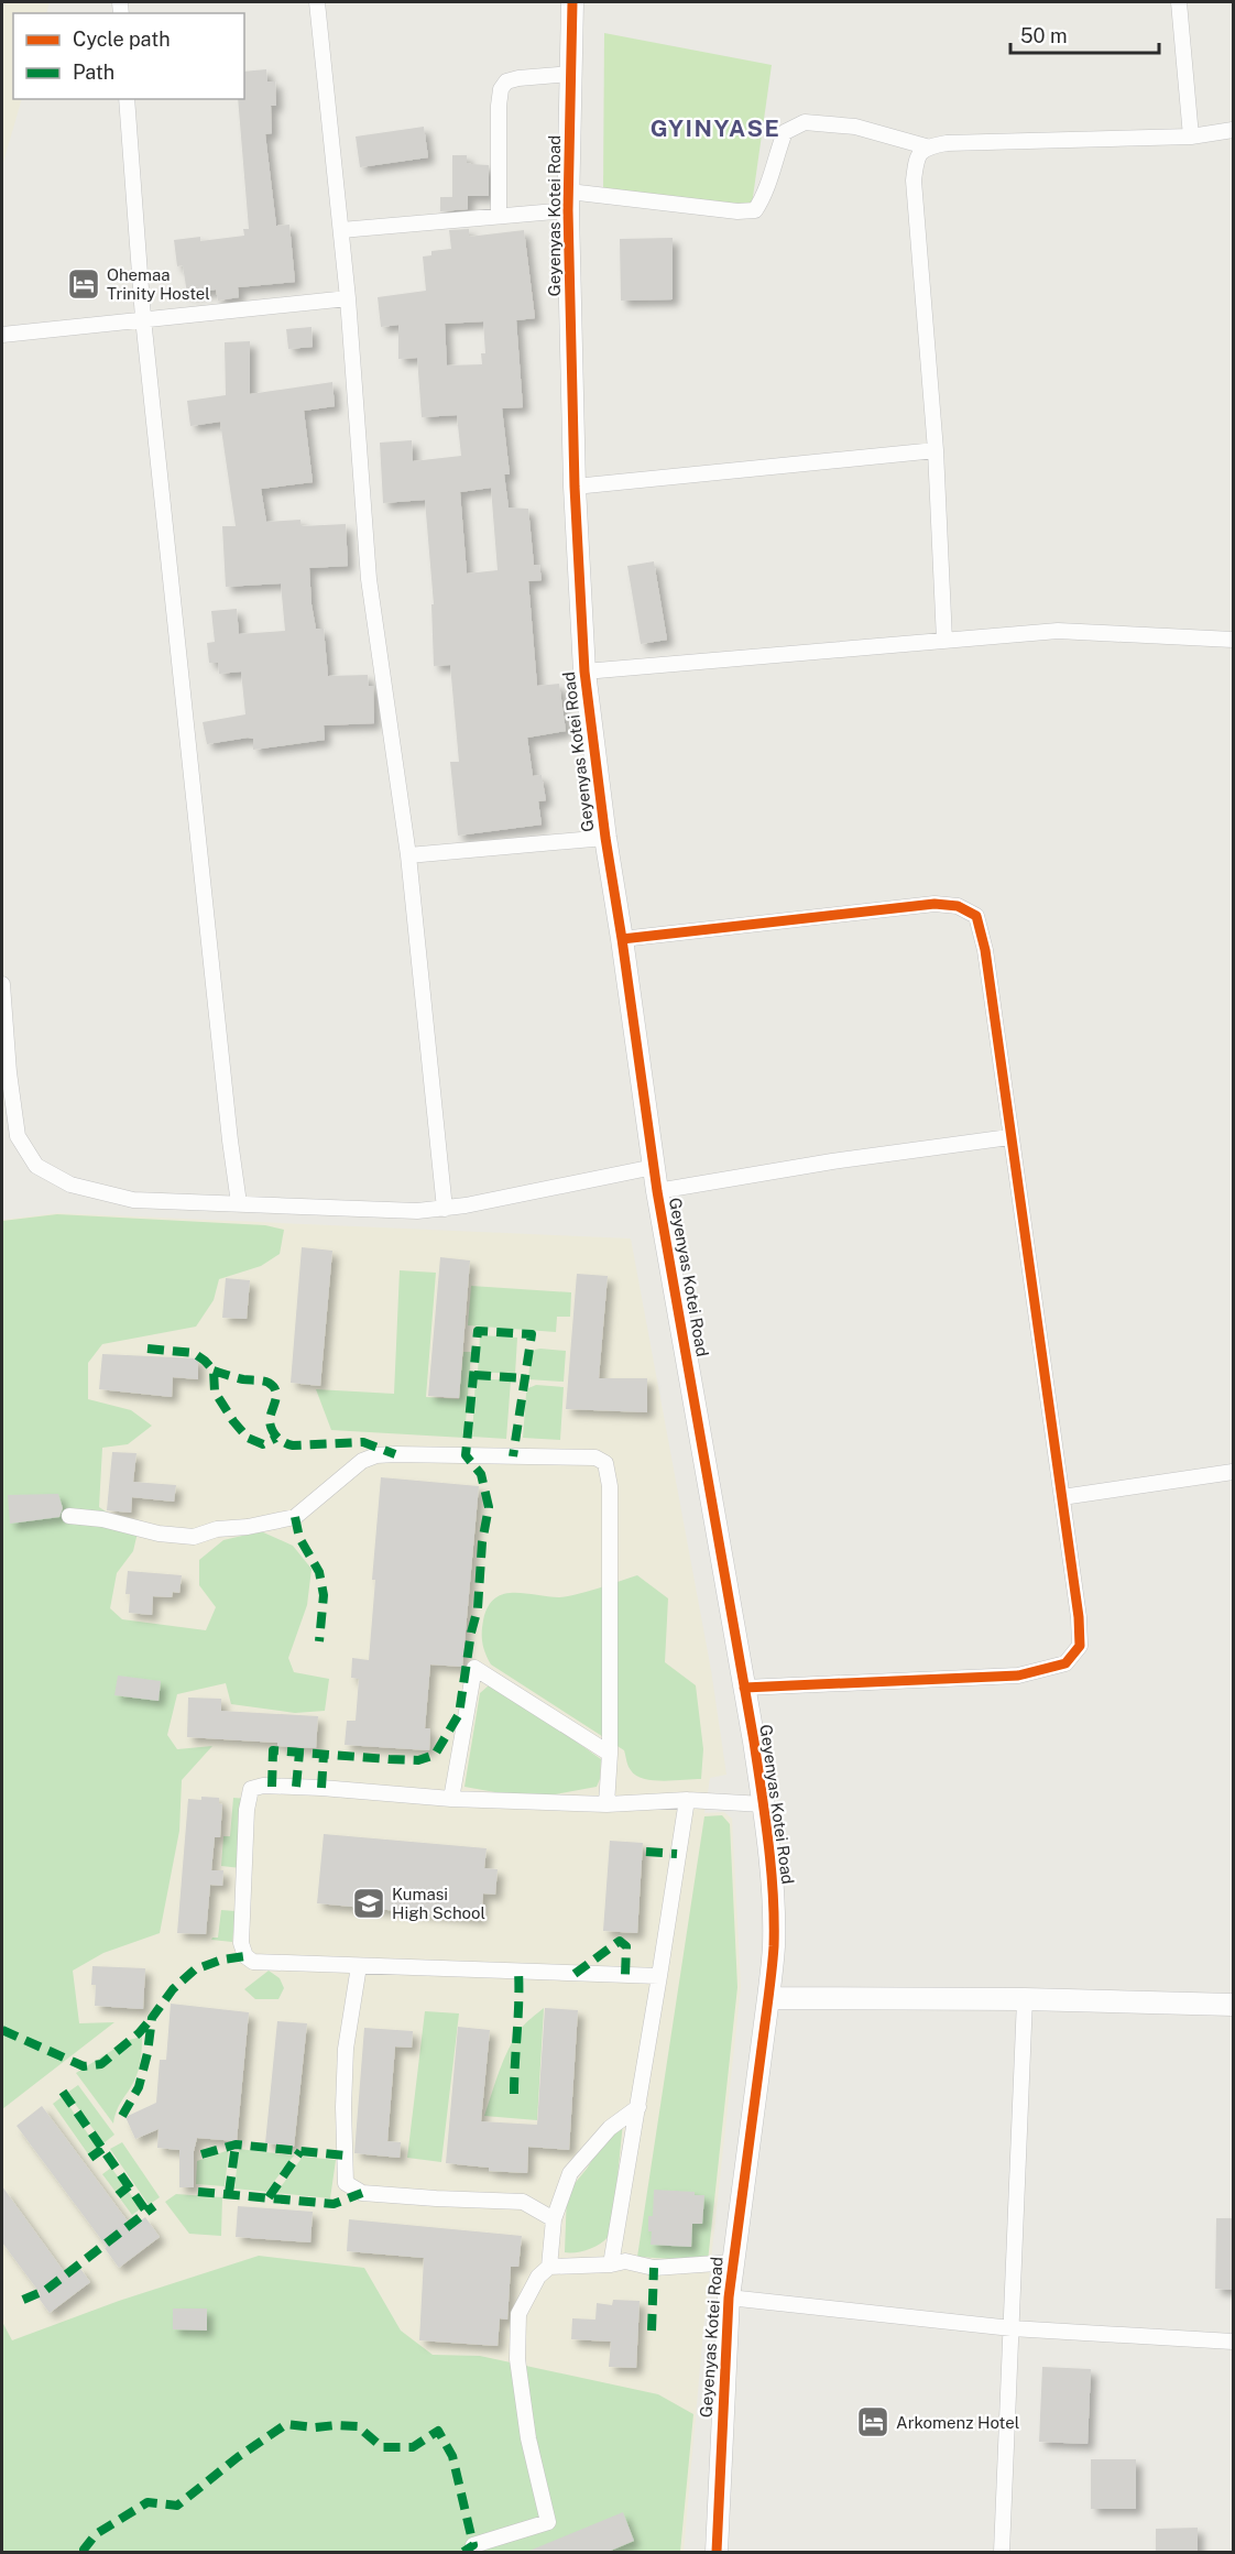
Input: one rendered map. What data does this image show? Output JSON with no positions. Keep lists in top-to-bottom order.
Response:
{
  "streets": {
    "street": ["Geyenyas Kotei Road"]
  },
  "districts": ["GYINYASE"],
  "places": {
    "hotel": ["Ohemaa Trinity Hostel", "Arkomenz Hotel"],
    "school or university": ["Kumasi High School"]
  },
  "legend": ["Cycle path", "Path"],
  "scale_bar": "50 m"
}
